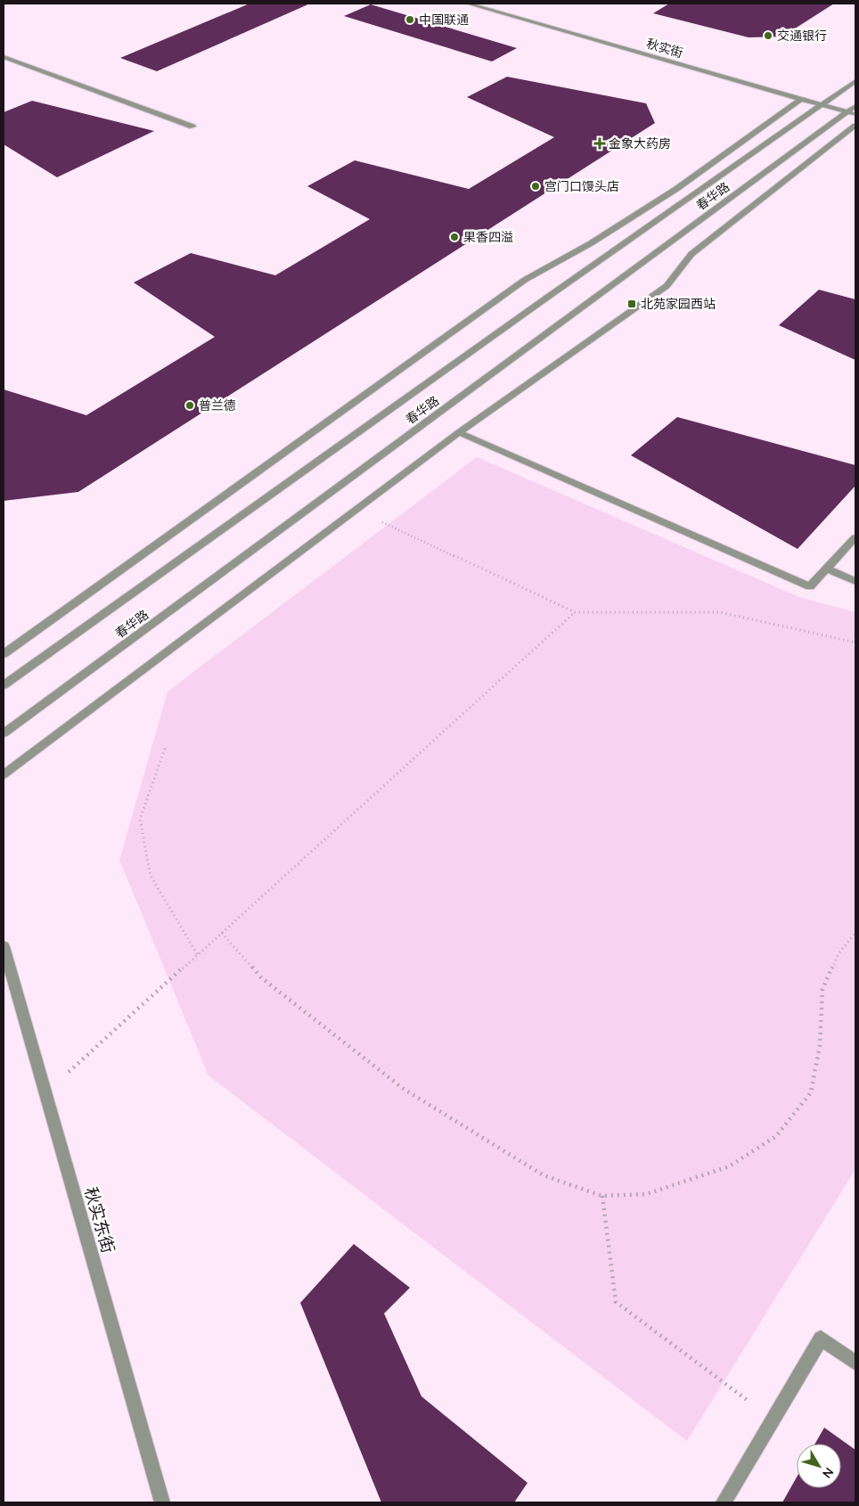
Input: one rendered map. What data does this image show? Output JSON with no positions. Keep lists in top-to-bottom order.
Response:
{
  "streets": {
    "street": ["秋实街", "春华路", "秋实东街"]
  },
  "crossings": [
    ["秋实街", "春华路"]
  ],
  "places": {
    "other": [
      "中国联通",
      "交通银行",
      "宫门口馒头店",
      "果香四溢",
      "普兰德"
    ],
    "health": ["金象大药房"],
    "transit": ["北苑家园西站"]
  },
  "north": "bottom right"
}
